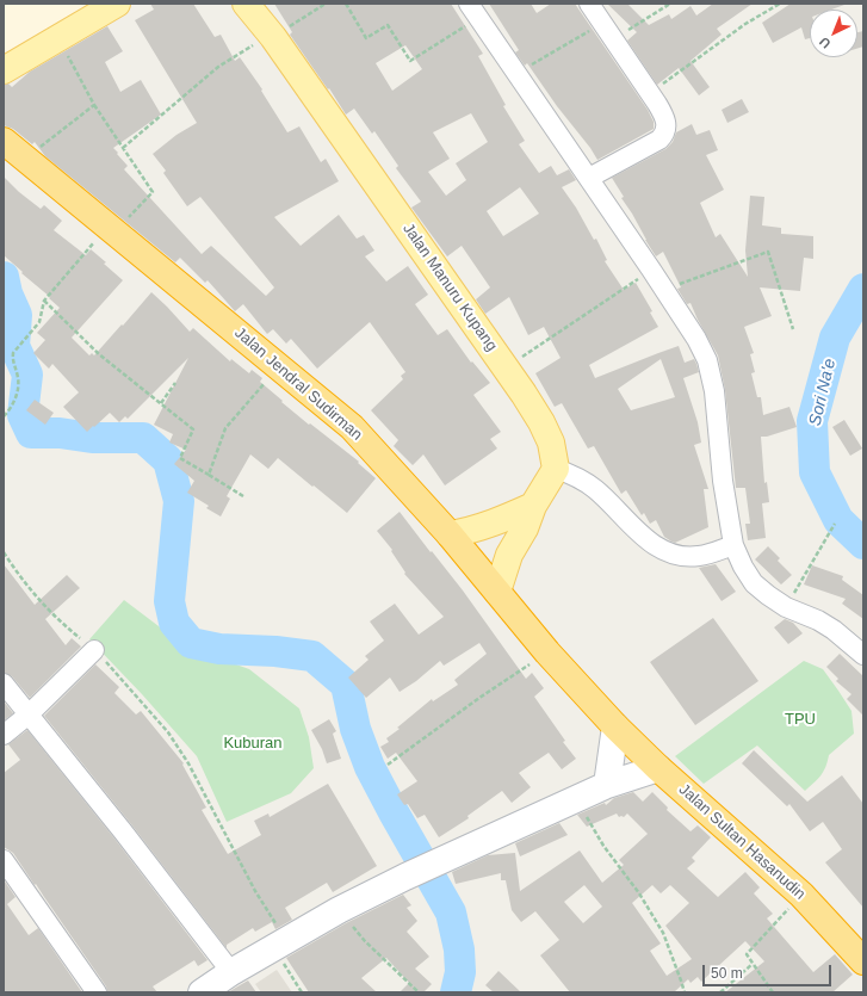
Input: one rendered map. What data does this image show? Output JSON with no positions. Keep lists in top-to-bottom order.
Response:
{
  "streets": {
    "highway": ["Jalan Jendral Sudirman", "Jalan Sultan Hasanudin"],
    "main road": ["Jalan Manuru Kupang"]
  },
  "crossings": [
    ["Jalan Jendral Sudirman", "Jalan Sultan Hasanudin"]
  ],
  "water": ["Sori Na'e"],
  "parks": ["TPU", "Kuburan"],
  "scale_bar": "50 m",
  "north": "bottom left"
}
